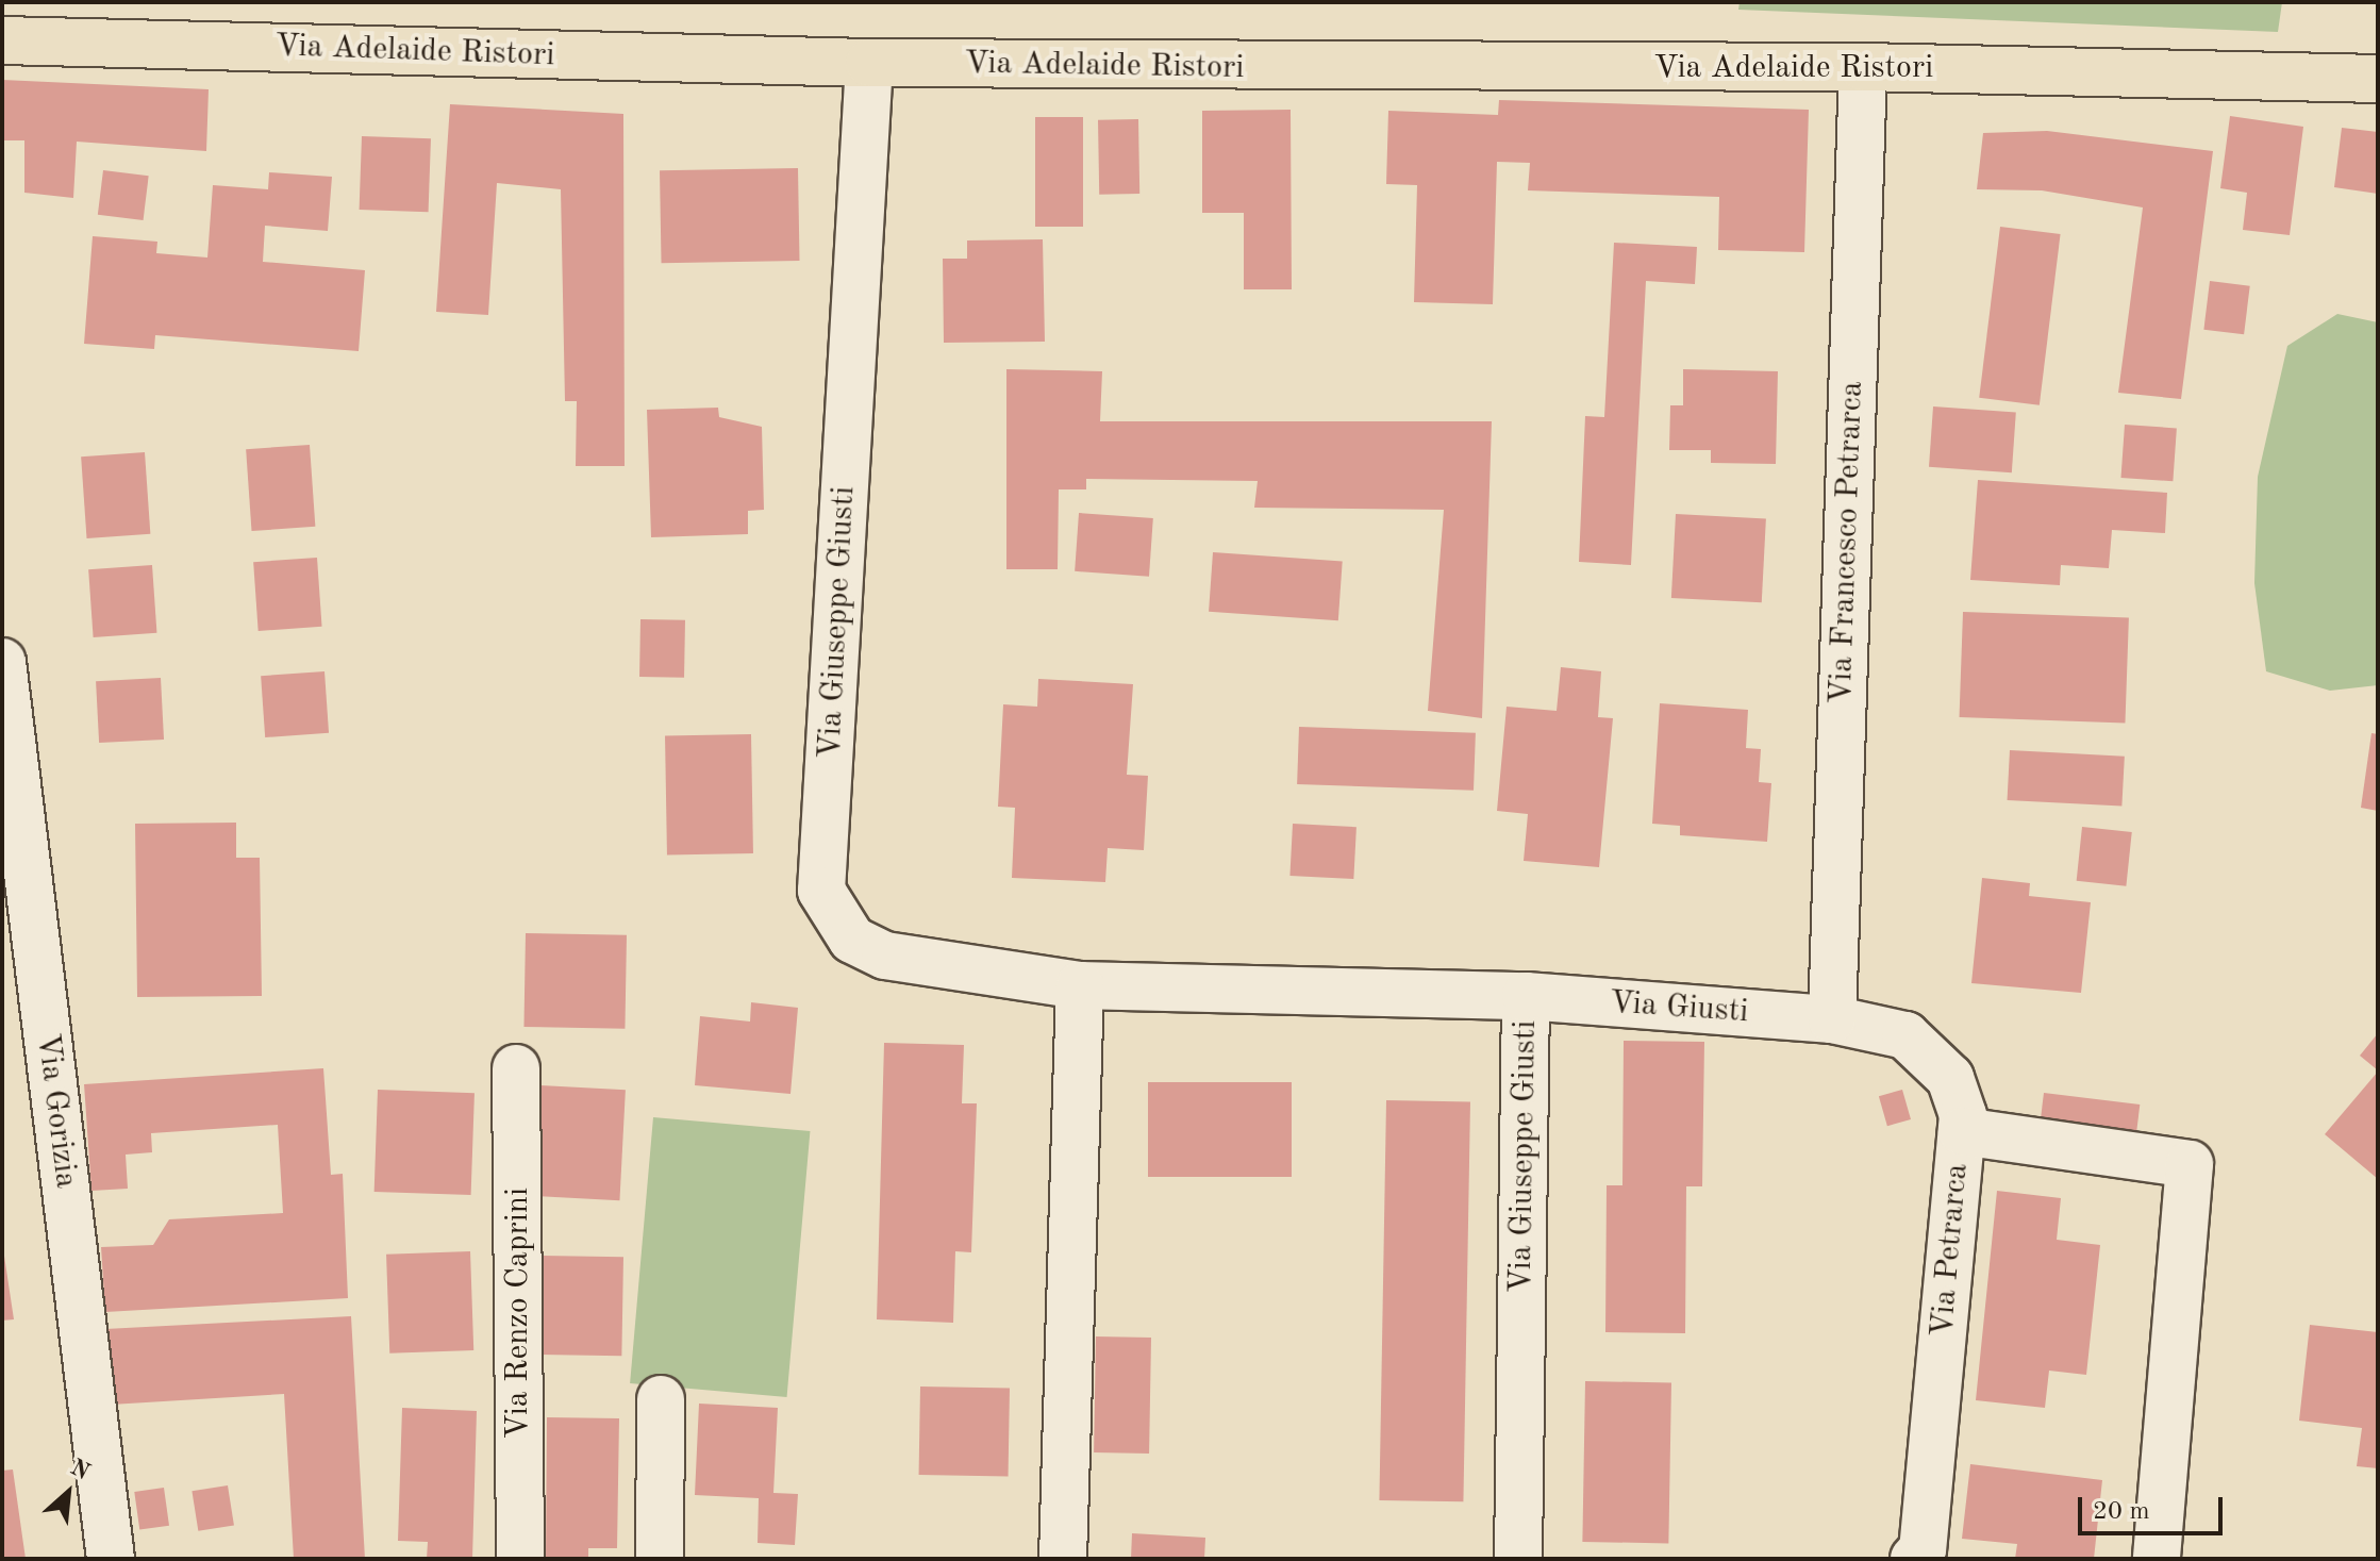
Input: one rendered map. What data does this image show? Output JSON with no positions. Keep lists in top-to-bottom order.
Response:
{
  "streets": {
    "main road": ["Via Adelaide Ristori"],
    "street": [
      "Via Francesco Petrarca",
      "Via Giuseppe Giusti",
      "Via Giusti",
      "Via Gorizia",
      "Via Petrarca",
      "Via Renzo Caprini"
    ]
  },
  "crossings": [
    ["Via Adelaide Ristori", "Via Francesco Petrarca"],
    ["Via Adelaide Ristori", "Via Giuseppe Giusti"],
    ["Via Francesco Petrarca", "Via Giusti"],
    ["Via Francesco Petrarca", "Via Petrarca"],
    ["Via Giuseppe Giusti", "Via Giusti"],
    ["Via Giusti", "Via Petrarca"]
  ],
  "scale_bar": "20 m",
  "north": "top right"
}
